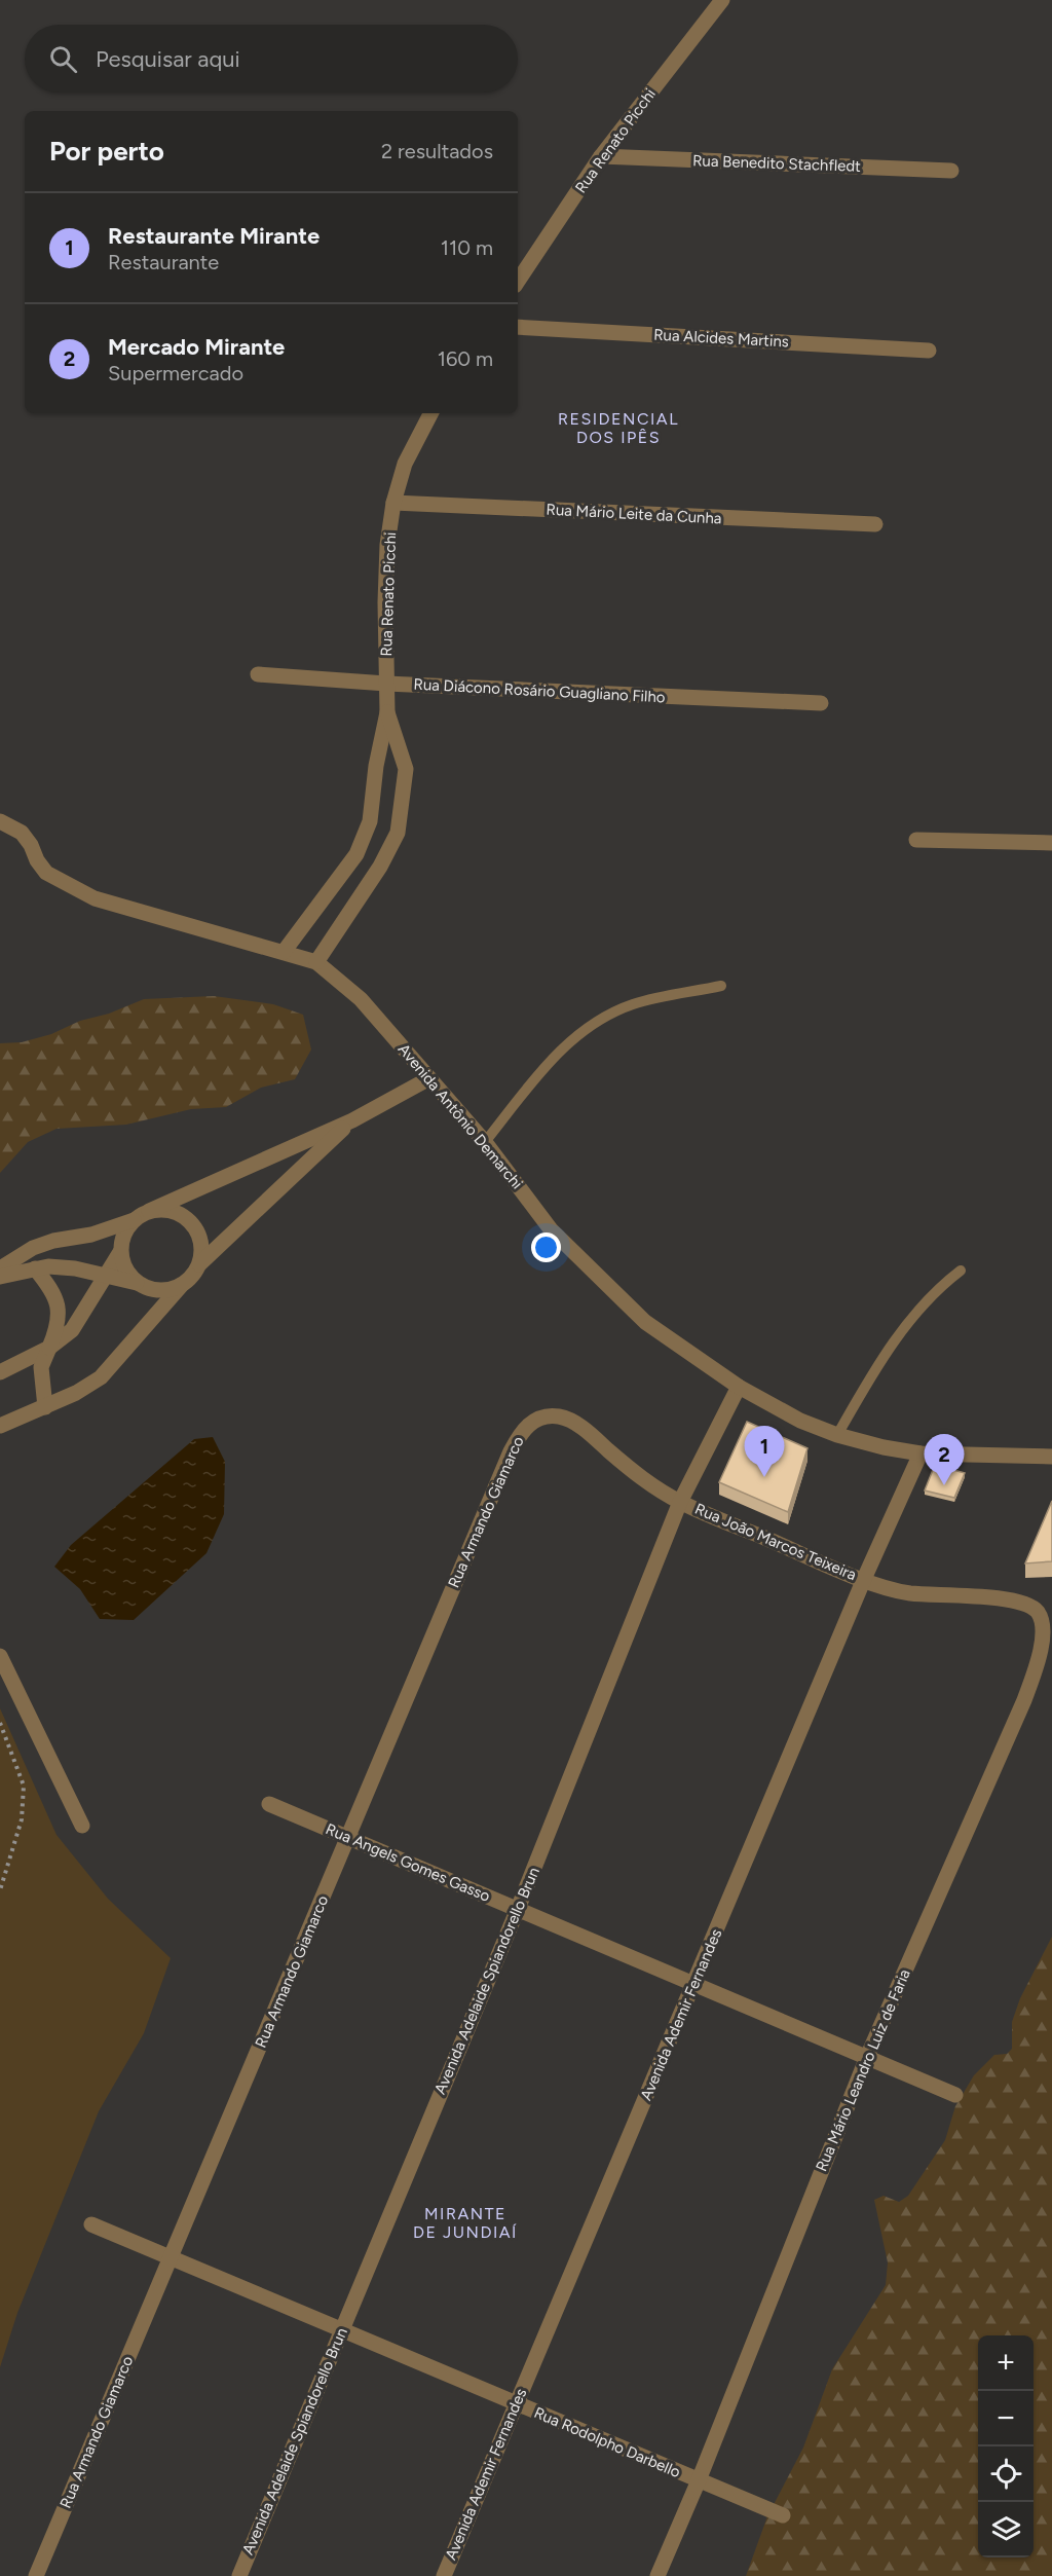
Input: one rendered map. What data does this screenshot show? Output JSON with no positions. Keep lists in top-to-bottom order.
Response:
{
  "streets": {
    "street": [
      "Rua Renato Picchi",
      "Rua Benedito Stachfledt",
      "Rua Alcides Martins",
      "Rua Mário Leite da Cunha",
      "Rua Diácono Rosário Guagliano Filho",
      "Avenida Antônio Demarchi",
      "Rua Armando Giamarco",
      "Rua João Marcos Teixeira",
      "Rua Angels Gomes Gasso",
      "Avenida Adelaide Spiandorello Brun",
      "Avenida Ademir Fernandes",
      "Rua Mário Leandro Luiz de Faria",
      "Rua Rodolpho Darbello"
    ]
  },
  "crossings": [
    ["Rua Renato Picchi", "Rua Benedito Stachfledt"],
    ["Rua Renato Picchi", "Rua Mário Leite da Cunha"],
    ["Rua Renato Picchi", "Rua Diácono Rosário Guagliano Filho"],
    ["Rua Renato Picchi", "Avenida Antônio Demarchi"],
    ["Avenida Antônio Demarchi", "Avenida Adelaide Spiandorello Brun"],
    ["Avenida Antônio Demarchi", "Avenida Ademir Fernandes"],
    ["Rua Armando Giamarco", "Rua João Marcos Teixeira"],
    ["Rua Armando Giamarco", "Rua Angels Gomes Gasso"],
    ["Rua Armando Giamarco", "Rua Rodolpho Darbello"],
    ["Rua João Marcos Teixeira", "Avenida Adelaide Spiandorello Brun"],
    ["Rua João Marcos Teixeira", "Avenida Ademir Fernandes"],
    ["Rua João Marcos Teixeira", "Rua Mário Leandro Luiz de Faria"],
    ["Rua Angels Gomes Gasso", "Avenida Adelaide Spiandorello Brun"],
    ["Rua Angels Gomes Gasso", "Avenida Ademir Fernandes"],
    ["Rua Angels Gomes Gasso", "Rua Mário Leandro Luiz de Faria"],
    ["Avenida Adelaide Spiandorello Brun", "Rua Rodolpho Darbello"],
    ["Avenida Ademir Fernandes", "Rua Rodolpho Darbello"],
    ["Rua Mário Leandro Luiz de Faria", "Rua Rodolpho Darbello"]
  ],
  "districts": ["RESIDENCIAL DOS IPÊS", "MIRANTE DE JUNDIAÍ"],
  "page": {
    "search": "Pesquisar aqui",
    "heading": ["Por perto", "2 resultados"],
    "list": [
      {
        "mark": "1",
        "name": "Restaurante Mirante",
        "note": "Restaurante",
        "value": "110 m"
      },
      {
        "mark": "2",
        "name": "Mercado Mirante",
        "note": "Supermercado",
        "value": "160 m"
      }
    ],
    "pins": ["1", "2"],
    "map_buttons": ["+", "−"]
  }
}
